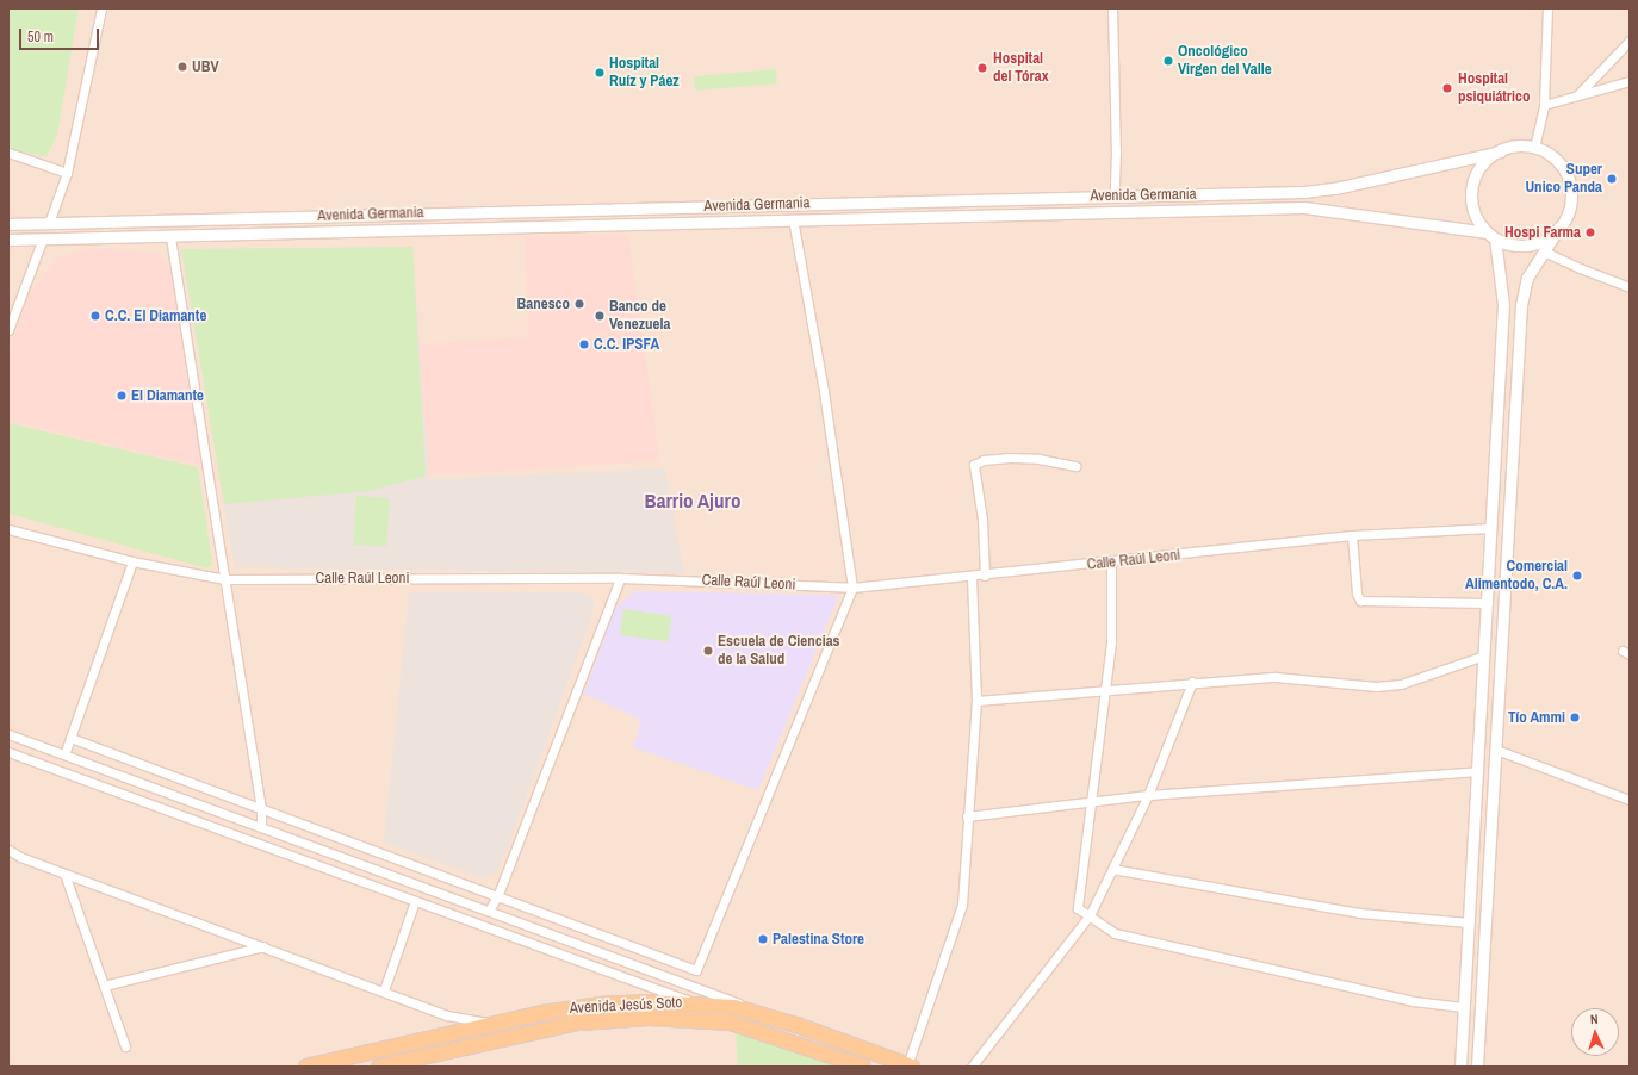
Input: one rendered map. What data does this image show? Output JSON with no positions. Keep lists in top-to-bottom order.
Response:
{
  "streets": {
    "main road": ["Avenida Jesús Soto"],
    "street": ["Avenida Germania", "Calle Raúl Leoni"]
  },
  "districts": ["Barrio Ajuro"],
  "places": [
    "Oncológico Virgen del Valle",
    "UBV",
    "Hospital del Tórax",
    "Hospital Ruíz y Páez",
    "Hospital psiquiátrico",
    "Super Unico Panda",
    "Hospi Farma",
    "Banesco",
    "C.C. El Diamante",
    "Banco de Venezuela",
    "C.C. IPSFA",
    "El Diamante",
    "Comercial Alimentodo, C.A.",
    "Escuela de Ciencias de la Salud",
    "Tío Ammi",
    "Palestina Store"
  ],
  "scale_bar": "50 m",
  "north": "top"
}
